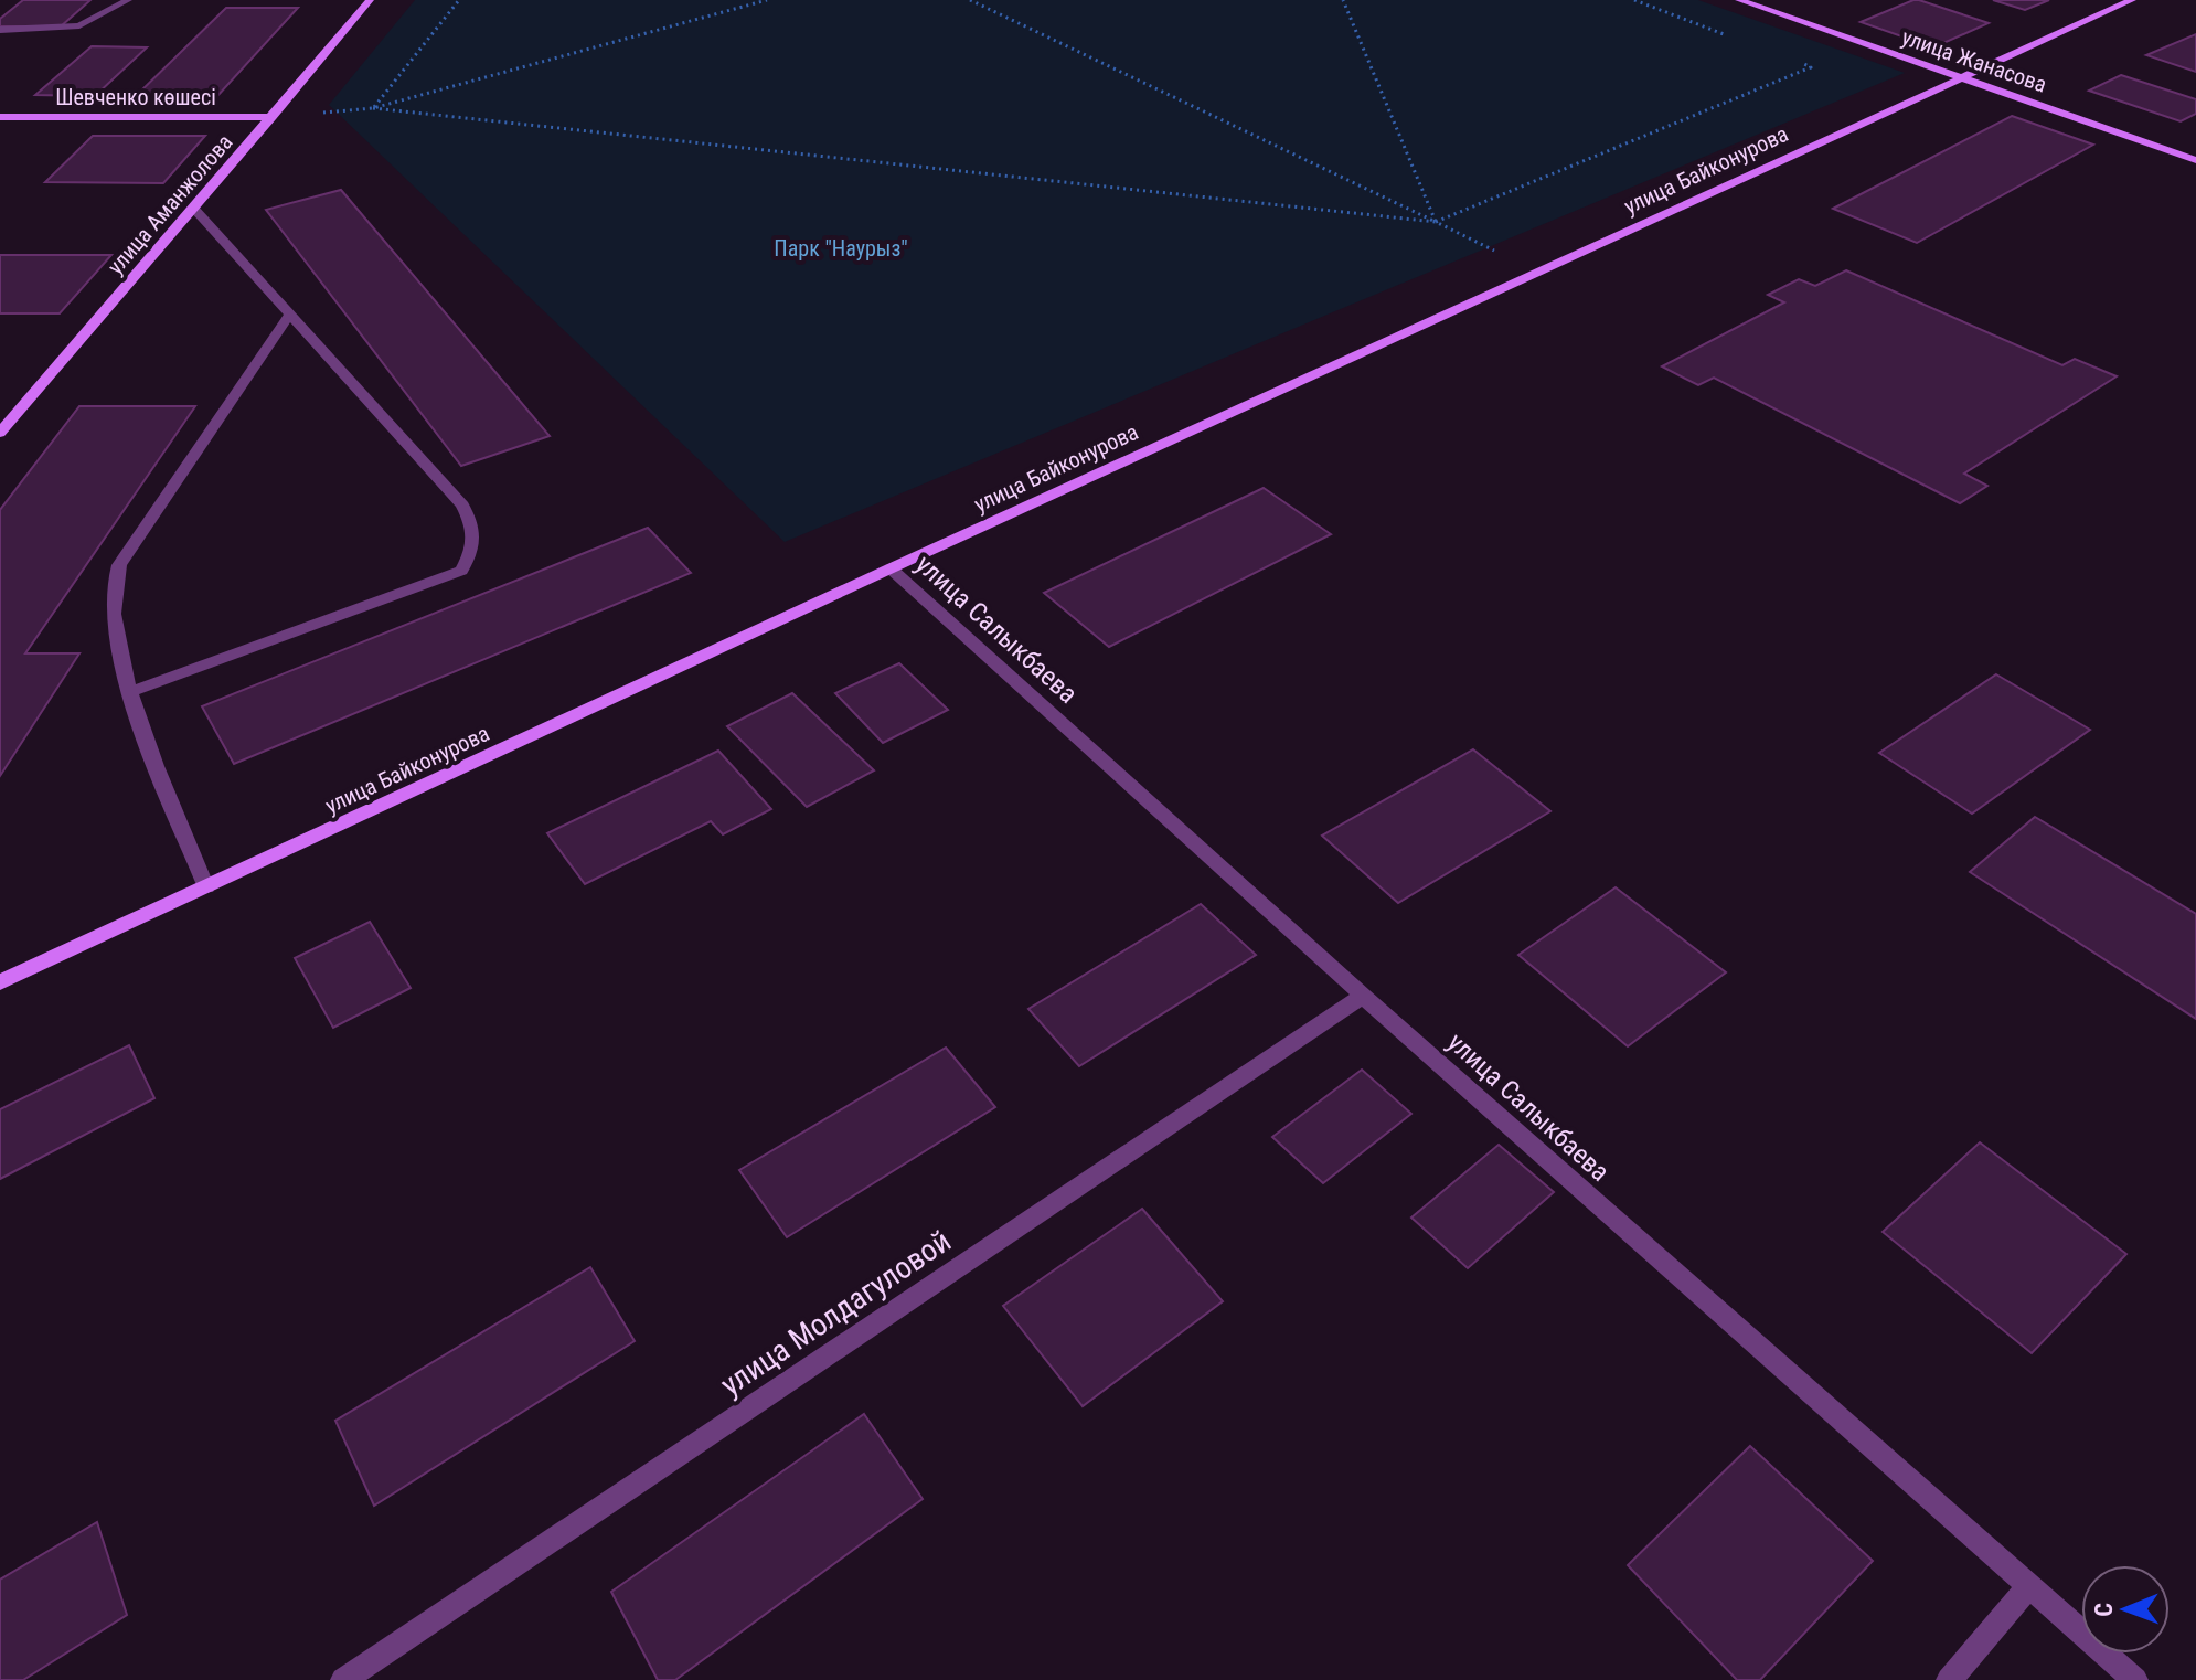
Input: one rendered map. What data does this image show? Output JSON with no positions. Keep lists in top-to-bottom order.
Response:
{
  "streets": {
    "street": [
      "улица Жанасова",
      "Шевченко көшесі",
      "улица Байконурова",
      "улица Аманжолова",
      "улица Салыкбаева",
      "улица Молдагуловой"
    ]
  },
  "crossings": [
    ["улица Жанасова", "улица Байконурова"],
    ["Шевченко көшесі", "улица Аманжолова"],
    ["улица Байконурова", "улица Салыкбаева"],
    ["улица Салыкбаева", "улица Молдагуловой"]
  ],
  "parks": ["Парк \"Наурыз\""],
  "north": "left"
}
